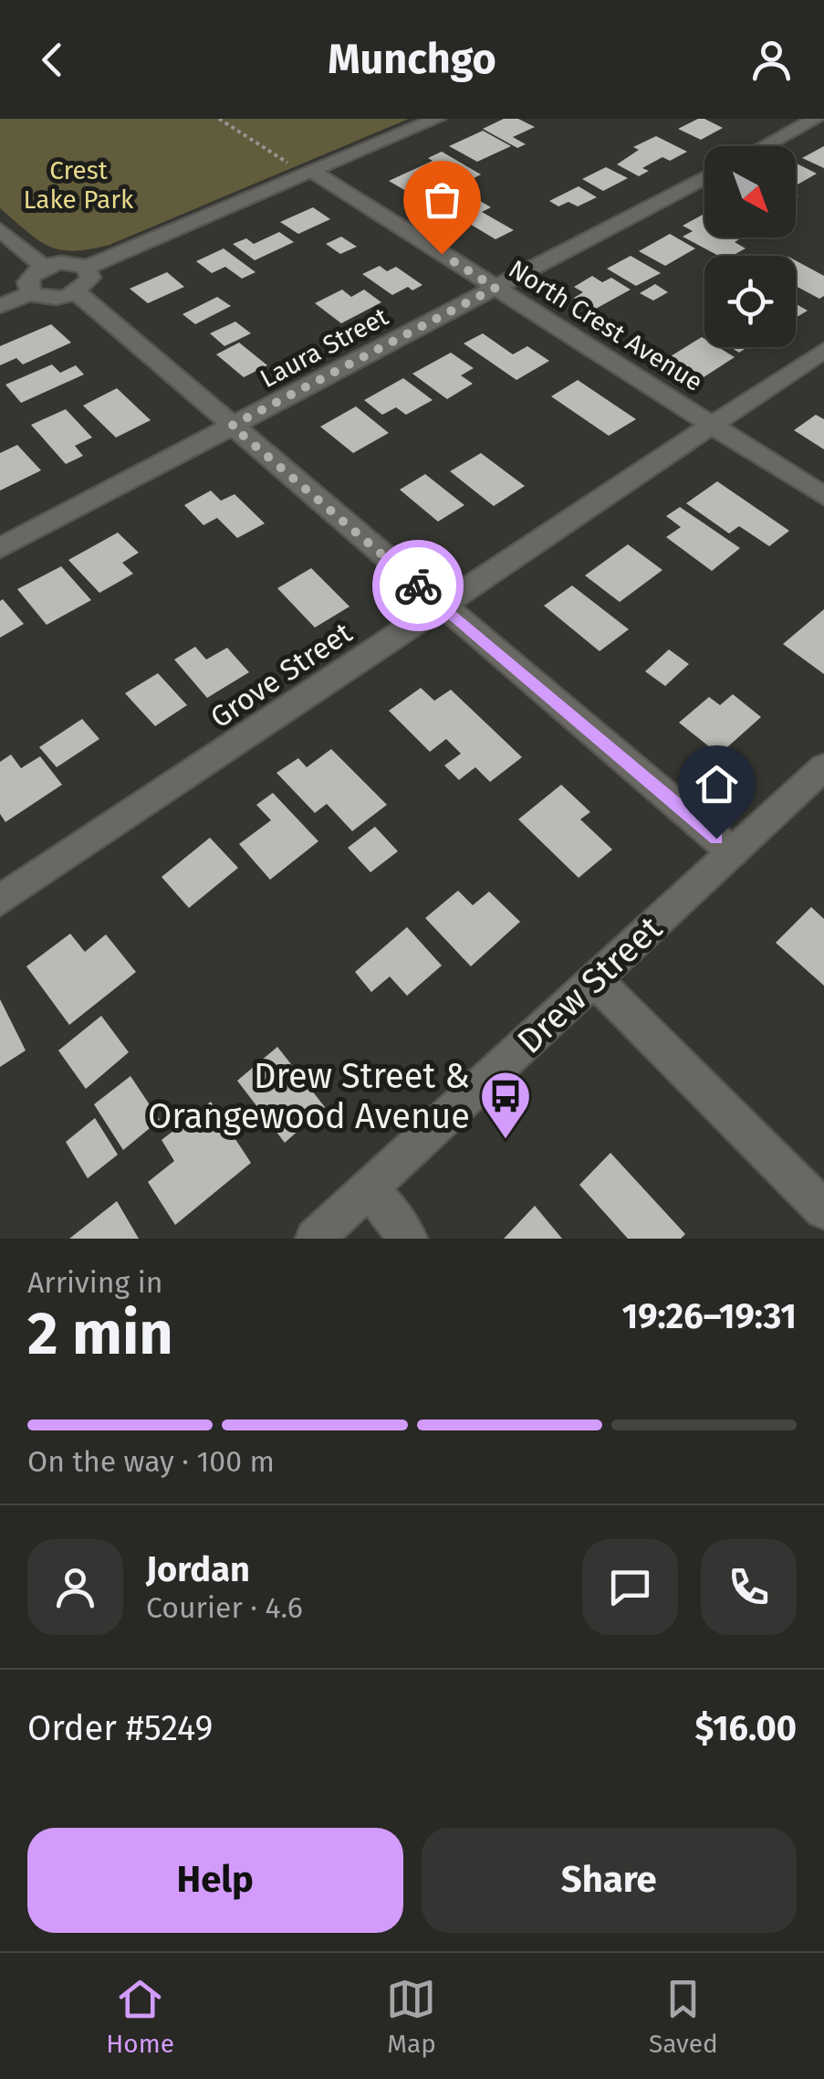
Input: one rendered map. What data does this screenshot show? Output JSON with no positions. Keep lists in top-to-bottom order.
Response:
{
  "streets": {
    "street": [
      "North Crest Avenue",
      "Laura Street",
      "Grove Street",
      "Drew Street"
    ]
  },
  "crossings": [
    ["North Crest Avenue", "Laura Street"],
    ["North Crest Avenue", "Grove Street"]
  ],
  "parks": ["Crest Lake Park"],
  "places": {
    "bus stop": ["Drew Street & Orangewood Avenue"]
  },
  "north": "bottom right",
  "page": {
    "header": "Munchgo",
    "heading": ["2 min", "Arriving in", "19:26–19:31"],
    "panel": [
      "Jordan",
      "Courier · 4.6",
      "Order #5249",
      "$16.00"
    ],
    "bar": "On the way · 100 m",
    "buttons": ["Help", "Share"],
    "tabs": ["Home", "Map", "Saved"]
  }
}
